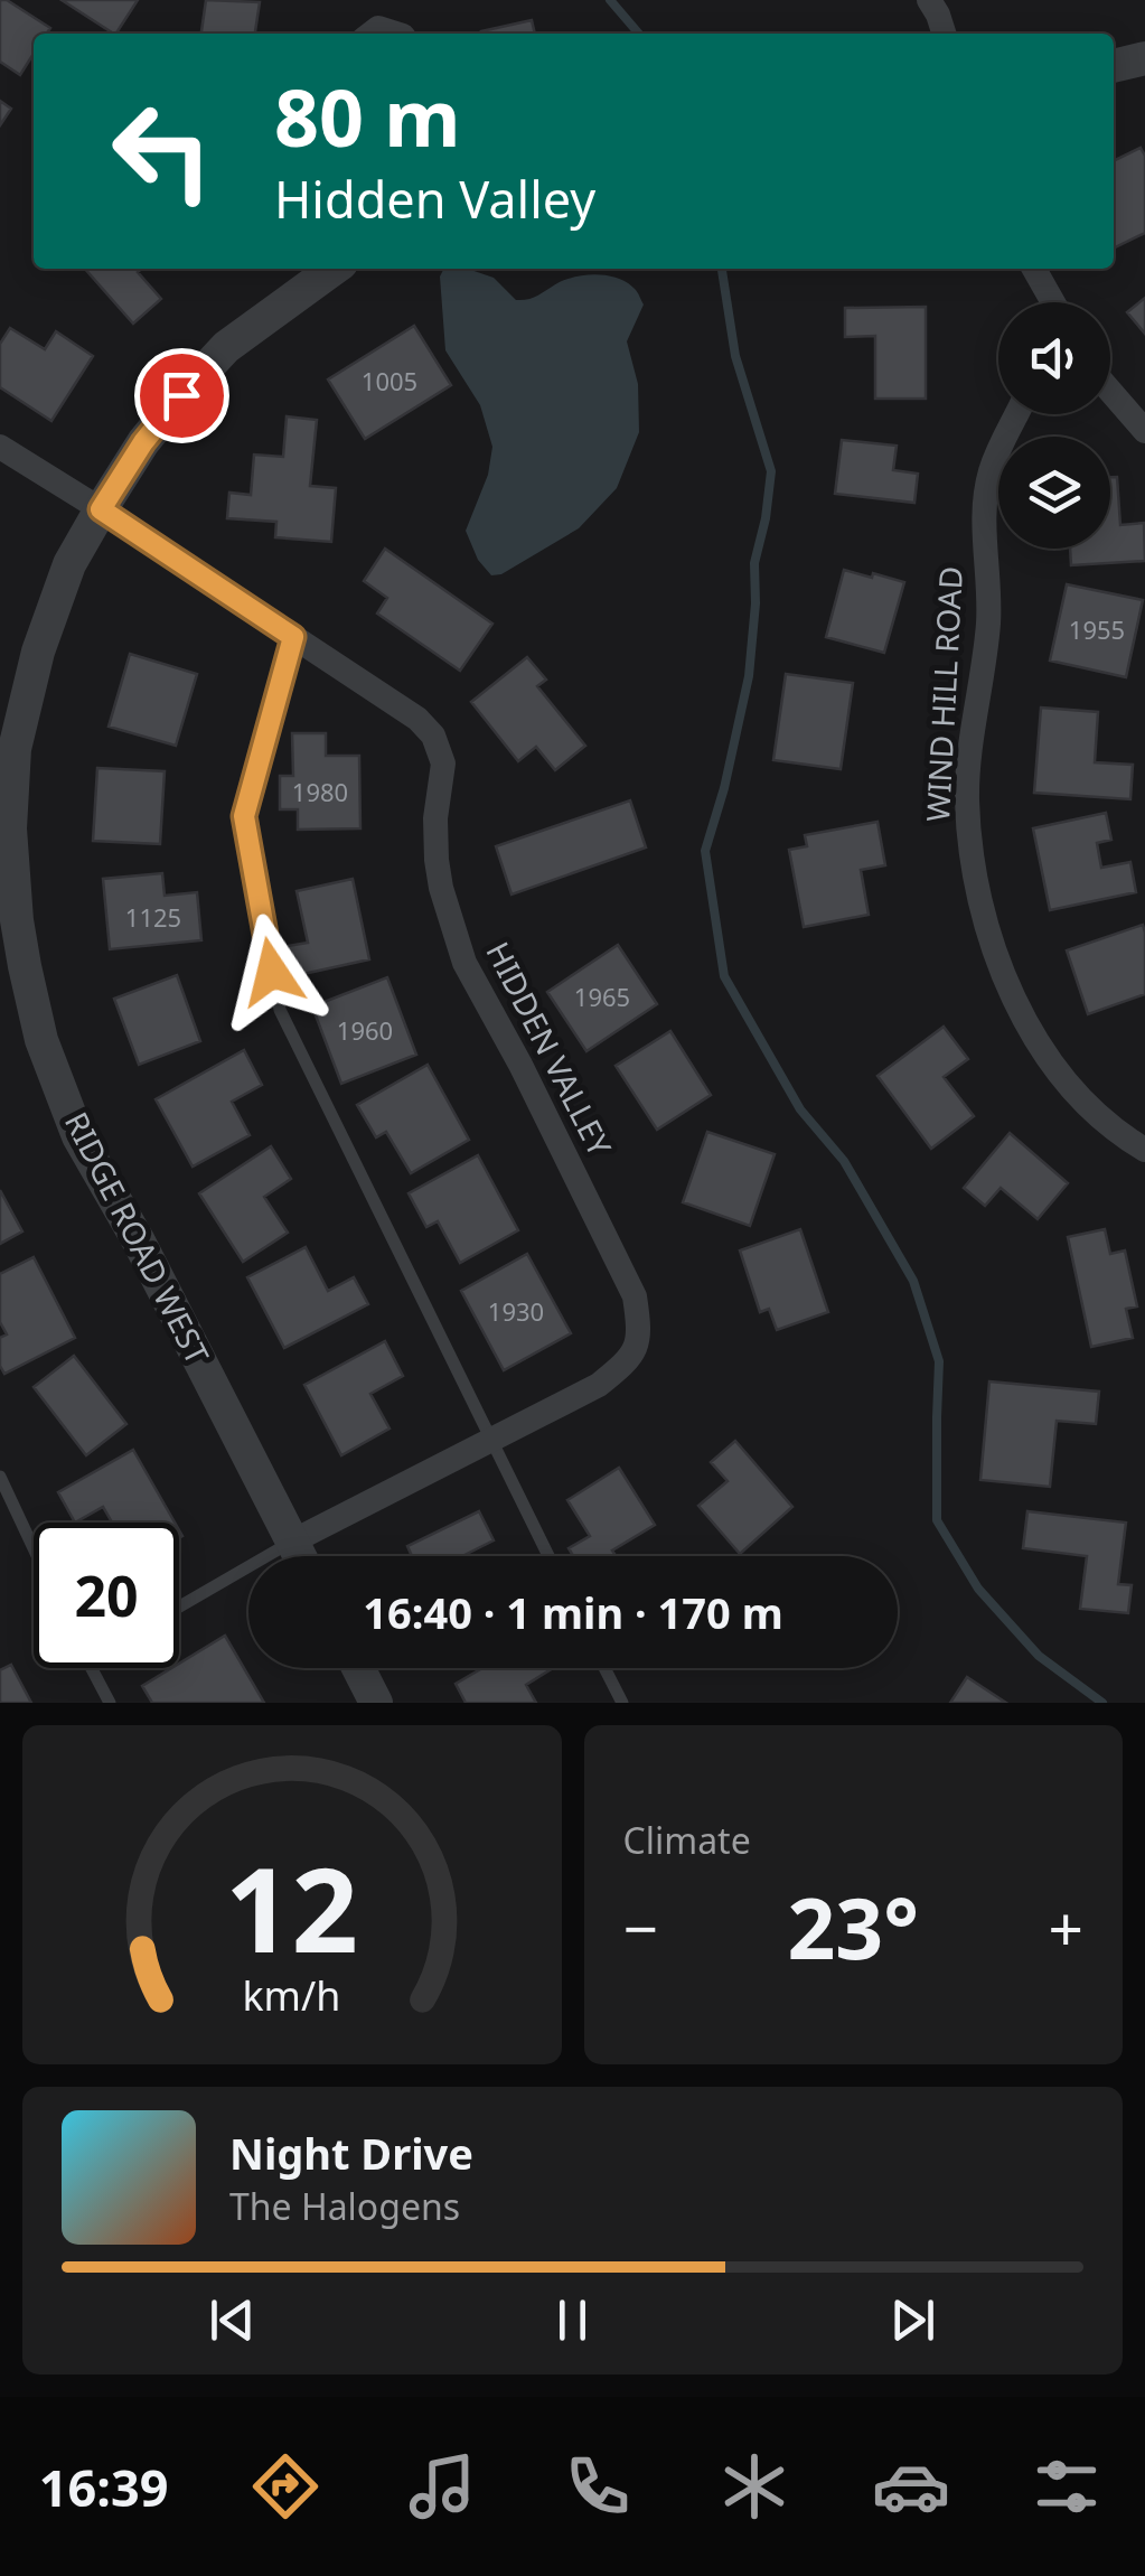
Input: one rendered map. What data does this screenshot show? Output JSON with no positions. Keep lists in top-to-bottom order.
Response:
{
  "streets": {
    "street": ["WIND HILL ROAD", "HIDDEN VALLEY", "RIDGE ROAD WEST"]
  },
  "crossings": [
    ["HIDDEN VALLEY", "RIDGE ROAD WEST"]
  ],
  "house_numbers": [
    "1005",
    "1955",
    "1980",
    "1125",
    "1965",
    "1960",
    "1930"
  ],
  "page": {
    "turn": ["80 m", "Hidden Valley"],
    "limit": "20",
    "trip": "16:40 · 1 min · 170 m",
    "tile": "Climate",
    "heat": ["−", "23°", "+"],
    "song": ["Night Drive", "The Halogens"],
    "tabs": "16:39",
    "gauge": ["12", "km/h"]
  }
}
